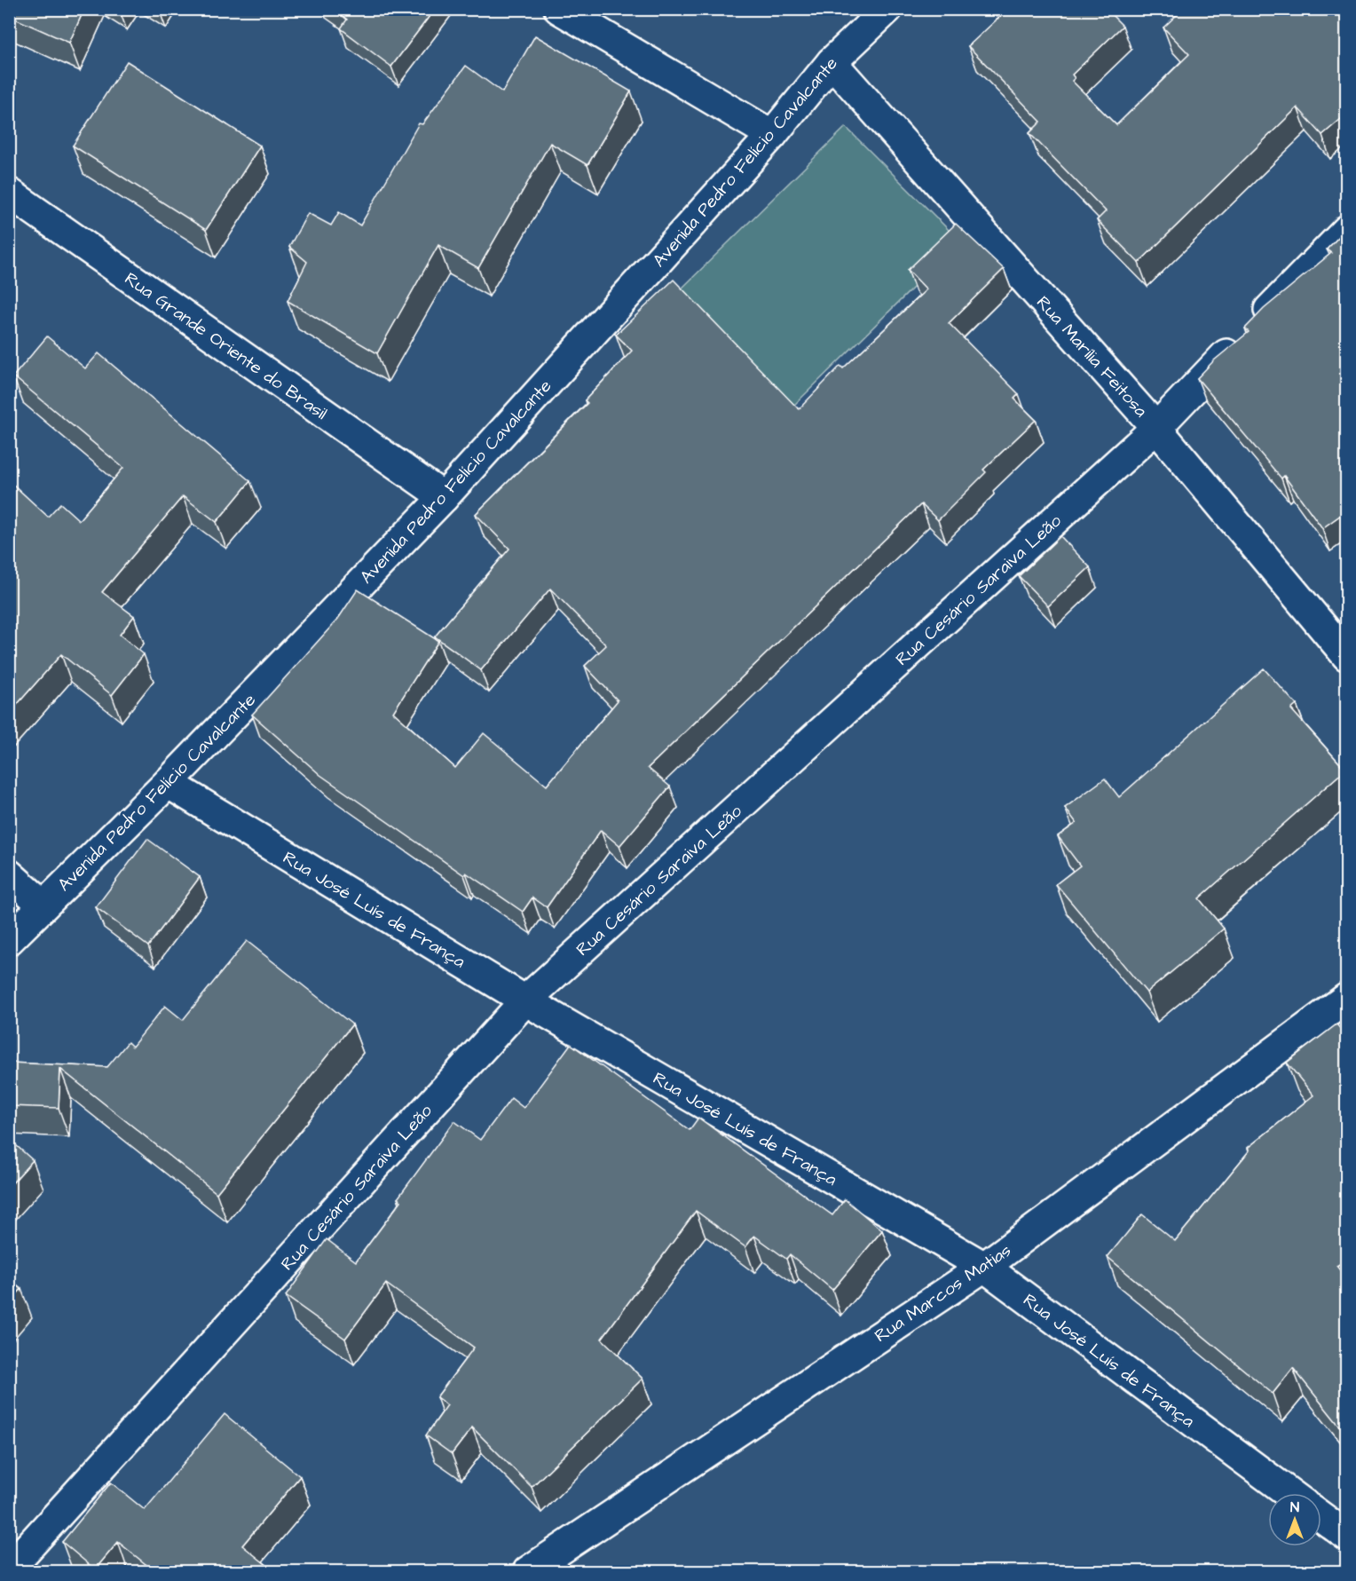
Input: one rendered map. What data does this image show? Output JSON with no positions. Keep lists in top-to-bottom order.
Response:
{
  "streets": {
    "street": [
      "Avenida Pedro Felício Cavalcante",
      "Rua Grande Oriente do Brasil",
      "Rua Marília Feitosa",
      "Rua Cesário Saraiva Leão",
      "Rua José Luís de França",
      "Rua Marcos Matias"
    ]
  },
  "crossings": [
    ["Avenida Pedro Felício Cavalcante", "Rua Grande Oriente do Brasil"],
    ["Avenida Pedro Felício Cavalcante", "Rua Marília Feitosa"],
    ["Avenida Pedro Felício Cavalcante", "Rua José Luís de França"],
    ["Rua Marília Feitosa", "Rua Cesário Saraiva Leão"],
    ["Rua Cesário Saraiva Leão", "Rua José Luís de França"],
    ["Rua José Luís de França", "Rua Marcos Matias"]
  ],
  "north": "top"
}
